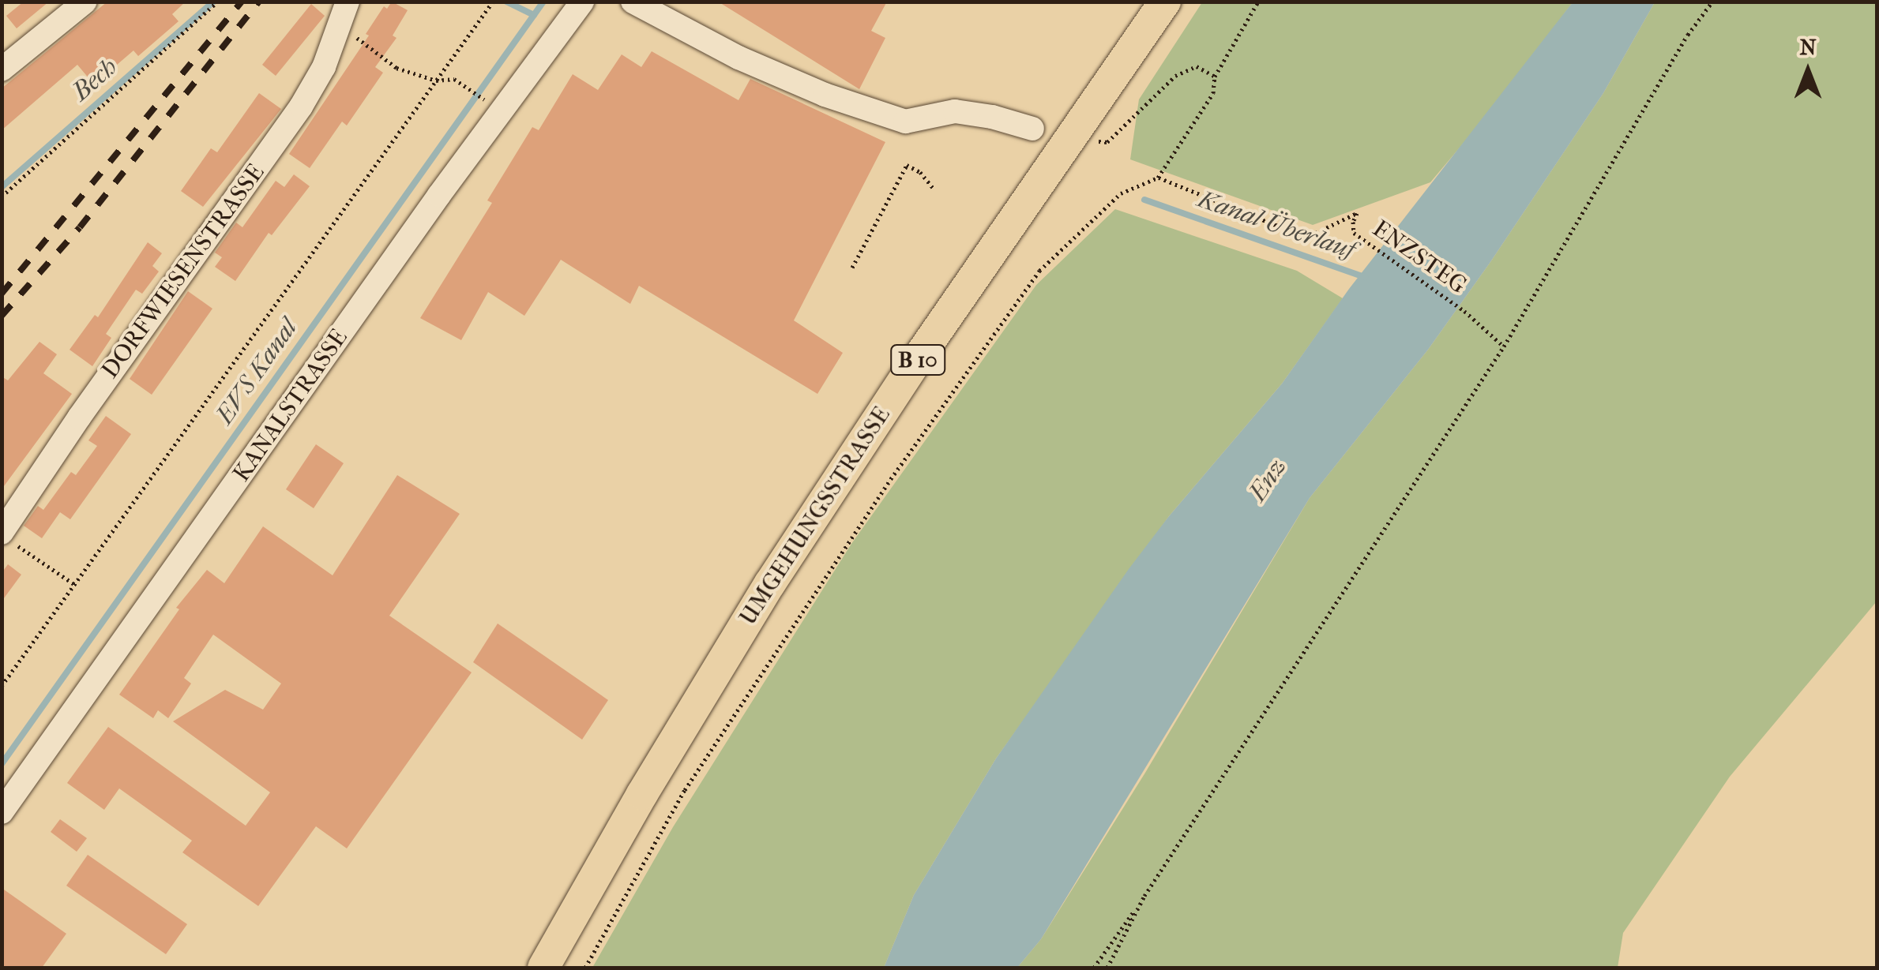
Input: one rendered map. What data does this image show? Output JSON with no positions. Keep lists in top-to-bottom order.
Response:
{
  "streets": {
    "main road": ["B 10", "UMGEHUNGSSTRASSE"],
    "street": ["DORFWIESENSTRASSE", "KANALSTRASSE"],
    "path": ["ENZSTEG"]
  },
  "water": [
    "Bech",
    "Kanal Überlauf",
    "EVS Kanal",
    "Enz"
  ],
  "north": "top"
}
